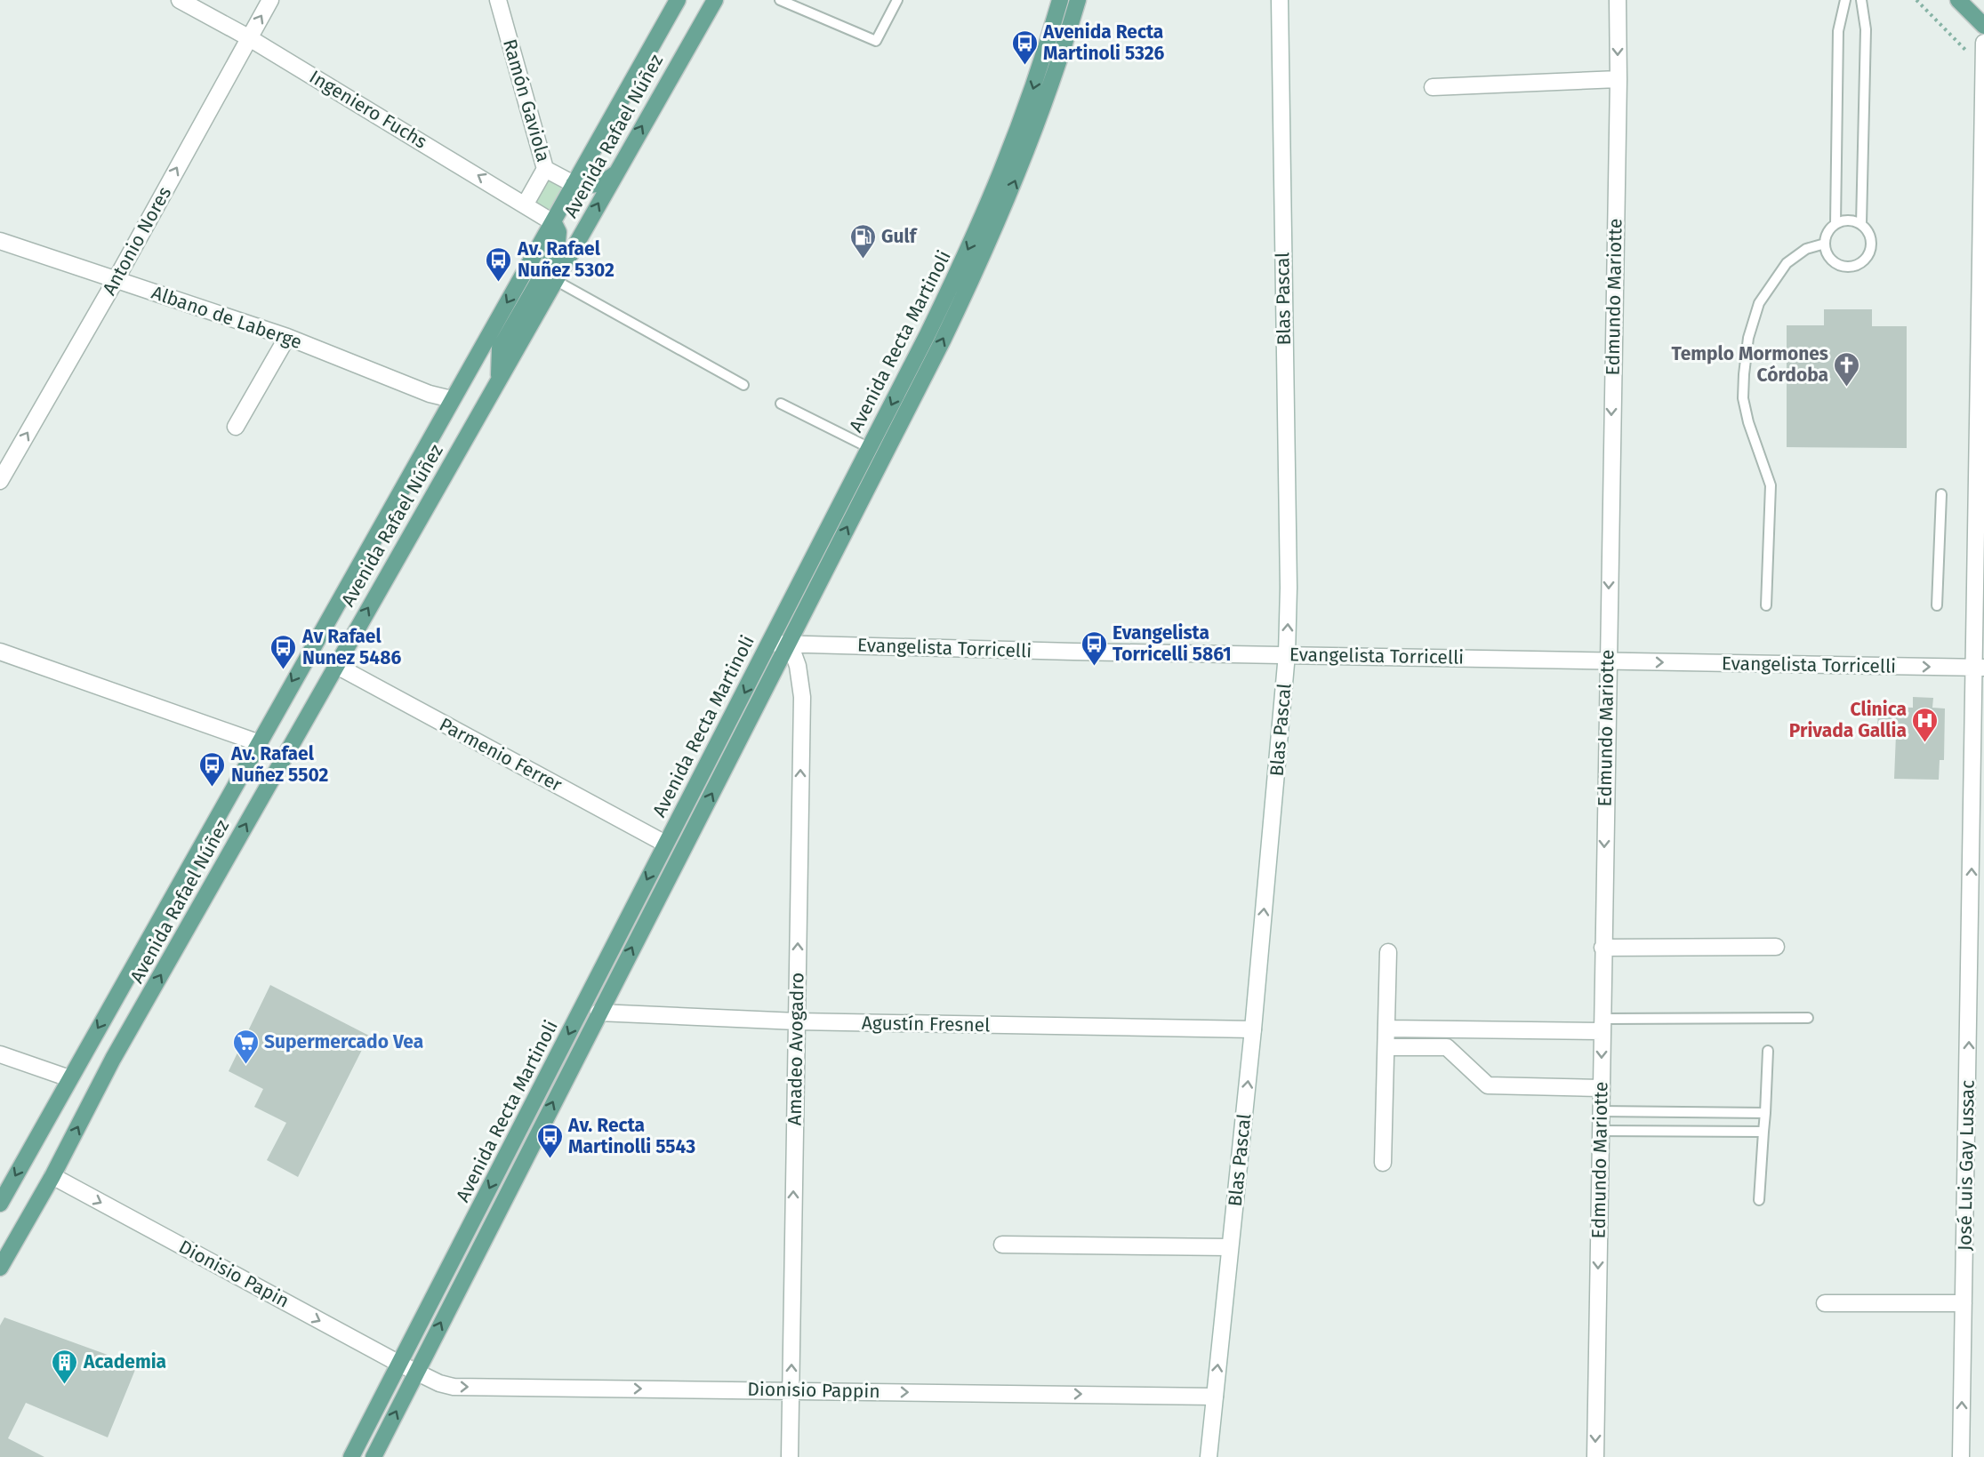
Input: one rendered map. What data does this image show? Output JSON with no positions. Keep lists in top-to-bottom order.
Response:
{
  "streets": {
    "main road": ["Avenida Rafael Núñez", "Avenida Recta Martinoli"],
    "street": [
      "Ramón Gaviola",
      "Ingeniero Fuchs",
      "Antonio Nores",
      "Edmundo Mariotte",
      "Blas Pascal",
      "Albano de Laberge",
      "Evangelista Torricelli",
      "Parmenio Ferrer",
      "Agustín Fresnel",
      "Amadeo Avogadro",
      "José Luis Gay Lussac",
      "Dionisio Papin",
      "Dionisio Pappin"
    ]
  },
  "crossings": [
    ["Ramón Gaviola", "Avenida Rafael Núñez"],
    ["Ingeniero Fuchs", "Avenida Rafael Núñez"],
    ["Ingeniero Fuchs", "Antonio Nores"],
    ["Avenida Rafael Núñez", "Albano de Laberge"],
    ["Avenida Rafael Núñez", "Parmenio Ferrer"],
    ["Avenida Rafael Núñez", "Dionisio Papin"],
    ["Antonio Nores", "Albano de Laberge"],
    ["Edmundo Mariotte", "Evangelista Torricelli"],
    ["Blas Pascal", "Evangelista Torricelli"],
    ["Blas Pascal", "Agustín Fresnel"],
    ["Blas Pascal", "Dionisio Pappin"],
    ["Avenida Recta Martinoli", "Evangelista Torricelli"],
    ["Avenida Recta Martinoli", "Parmenio Ferrer"],
    ["Avenida Recta Martinoli", "Agustín Fresnel"],
    ["Avenida Recta Martinoli", "Amadeo Avogadro"],
    ["Avenida Recta Martinoli", "Dionisio Papin"],
    ["Avenida Recta Martinoli", "Dionisio Pappin"],
    ["Evangelista Torricelli", "Amadeo Avogadro"],
    ["Evangelista Torricelli", "José Luis Gay Lussac"],
    ["Agustín Fresnel", "Amadeo Avogadro"],
    ["Amadeo Avogadro", "Dionisio Pappin"],
    ["Dionisio Papin", "Dionisio Pappin"]
  ],
  "one_way": [
    "Ingeniero Fuchs",
    "Antonio Nores",
    "Edmundo Mariotte",
    "Blas Pascal",
    "Amadeo Avogadro",
    "José Luis Gay Lussac",
    "Dionisio Papin",
    "Dionisio Pappin"
  ],
  "places": {
    "bus stop": [
      "Avenida Recta Martinoli 5326",
      "Av. Rafael Nuñez 5302",
      "Evangelista Torricelli 5861",
      "Av Rafael Nunez 5486",
      "Av. Rafael Nuñez 5502",
      "Av. Recta Martinolli 5543"
    ],
    "fuel station": ["Gulf"],
    "church": ["Templo Mormones Córdoba"],
    "hospital": ["Clinica Privada Gallia"],
    "supermarket": ["Supermercado Vea"],
    "building": ["Academia"]
  }
}
